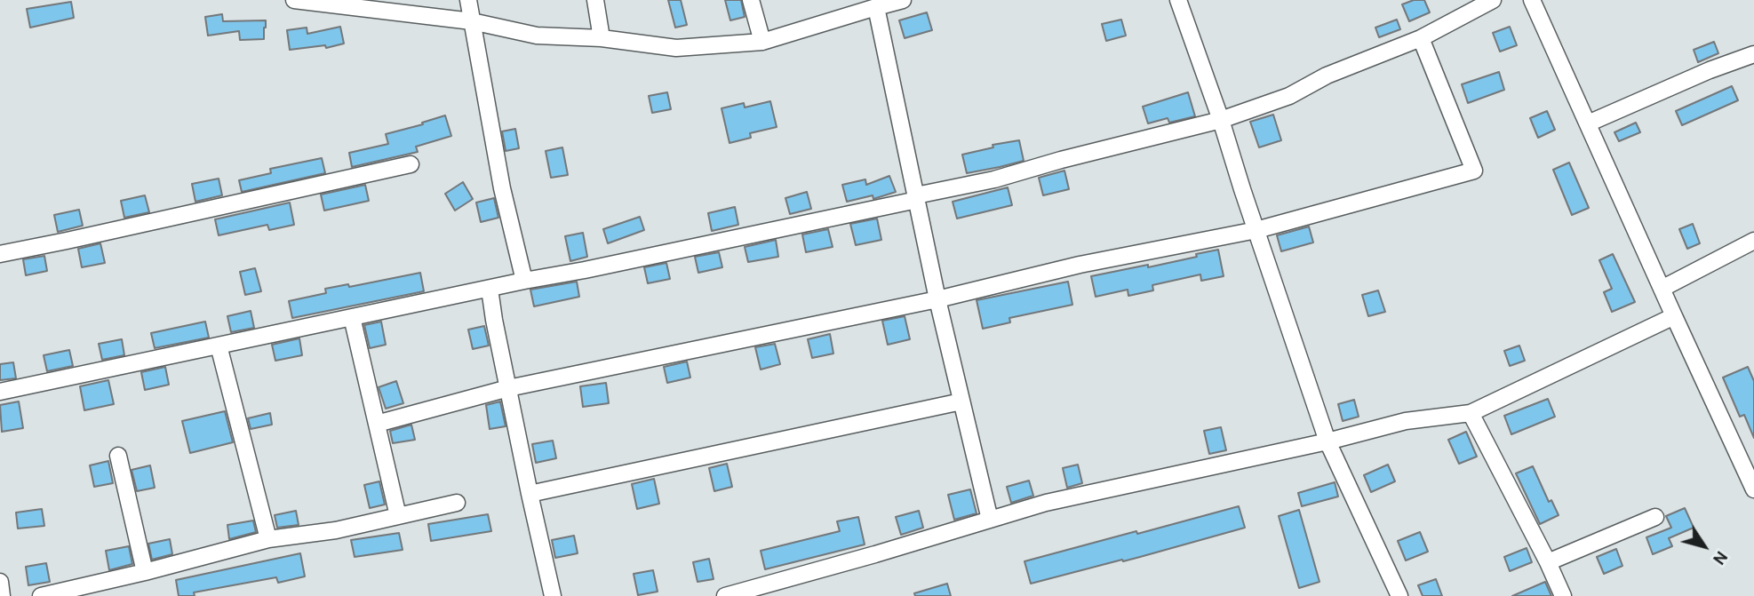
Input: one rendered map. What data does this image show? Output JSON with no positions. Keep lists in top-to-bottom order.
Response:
{
  "north": "bottom right"
}
